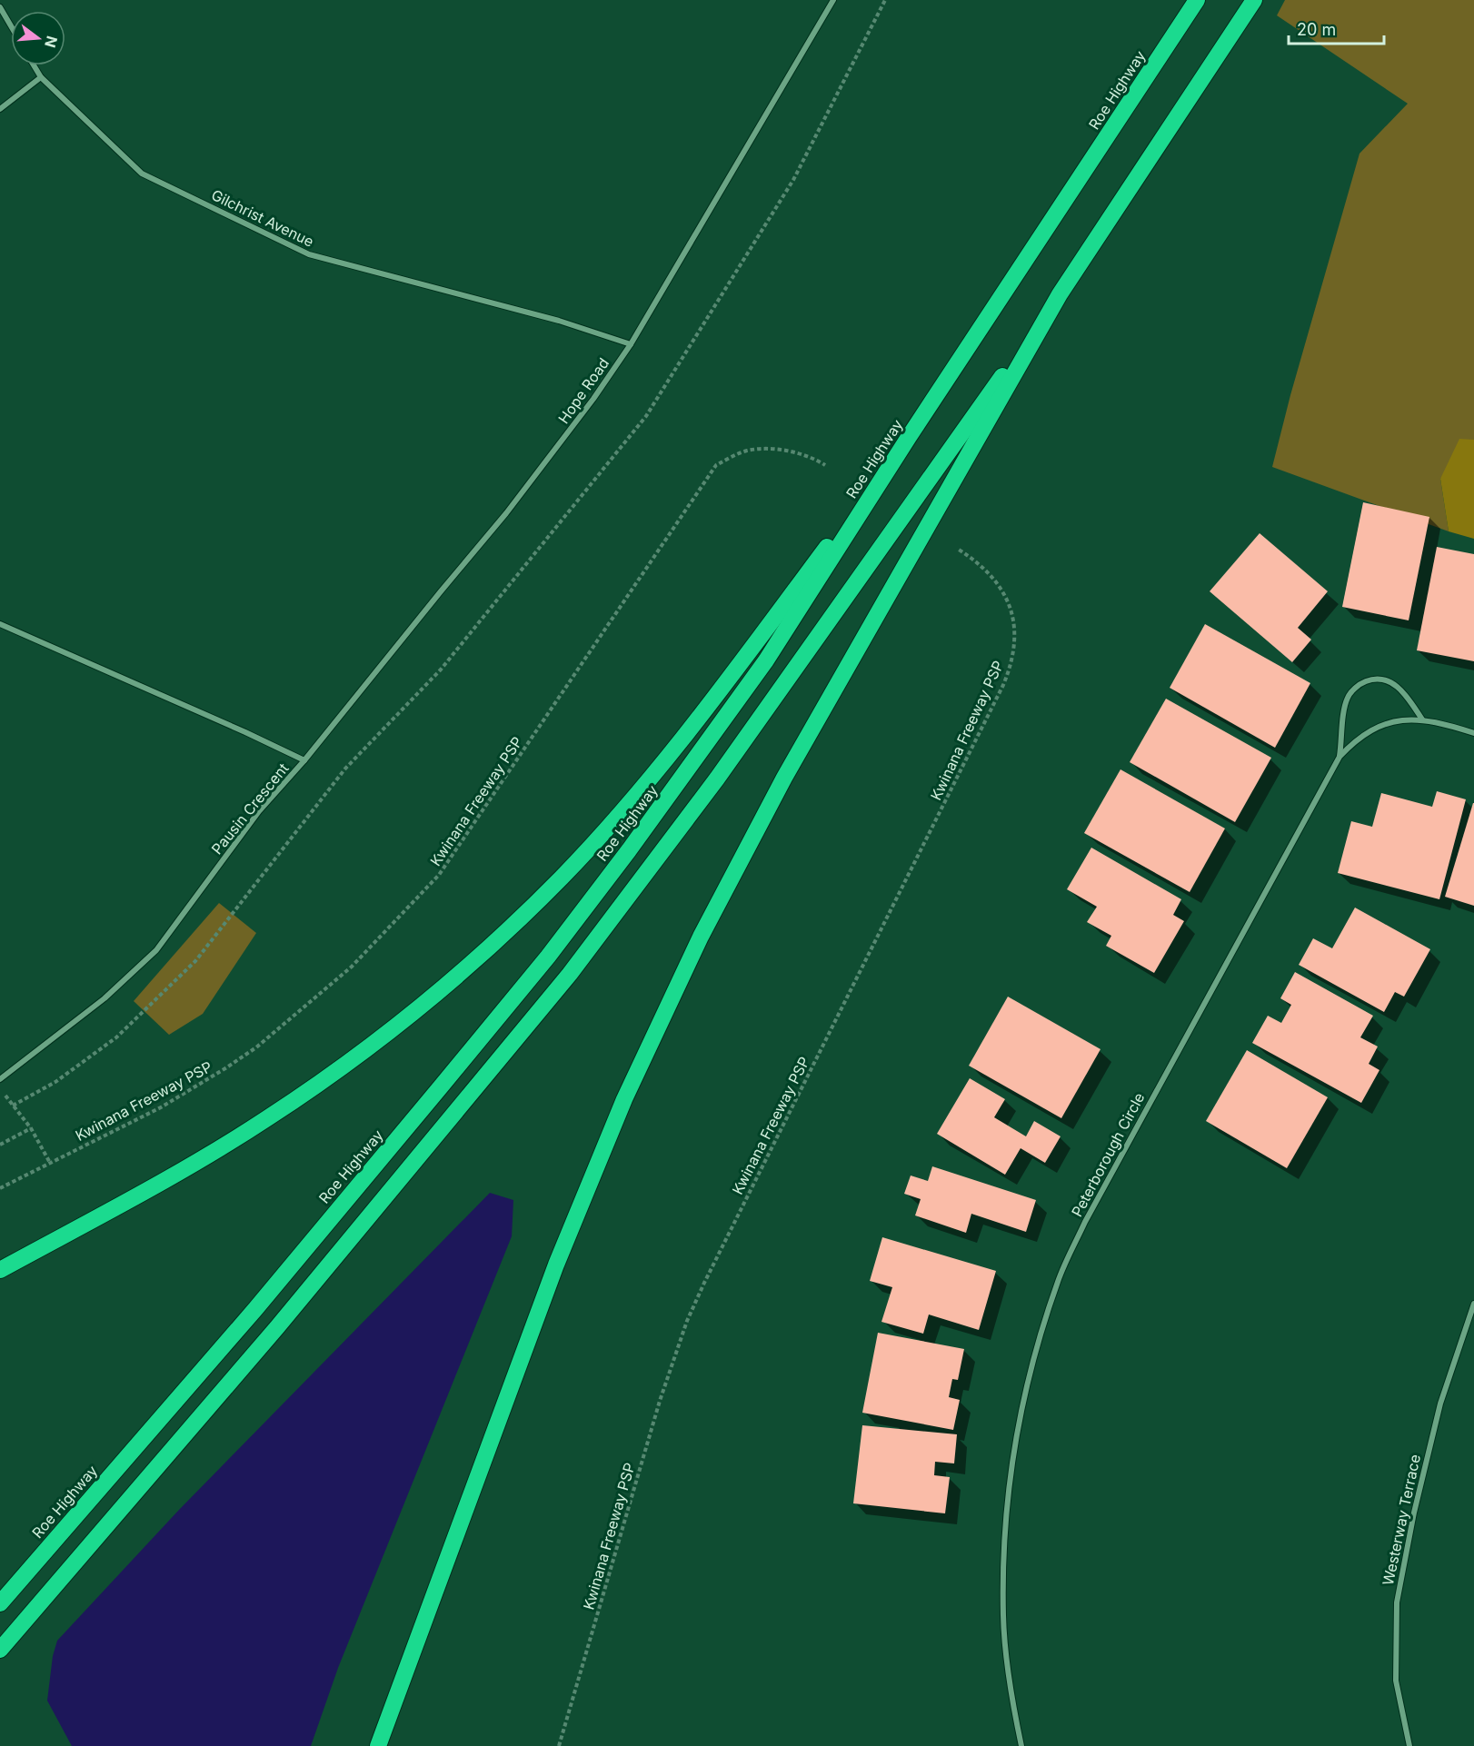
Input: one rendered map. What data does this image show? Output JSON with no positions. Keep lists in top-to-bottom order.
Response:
{
  "streets": {
    "highway": ["Roe Highway"],
    "street": [
      "Gilchrist Avenue",
      "Hope Road",
      "Pausin Crescent",
      "Peterborough Circle",
      "Westerway Terrace"
    ],
    "path": ["Kwinana Freeway PSP"]
  },
  "crossings": [
    ["Gilchrist Avenue", "Hope Road"],
    ["Hope Road", "Pausin Crescent"]
  ],
  "scale_bar": "20 m",
  "north": "right"
}
